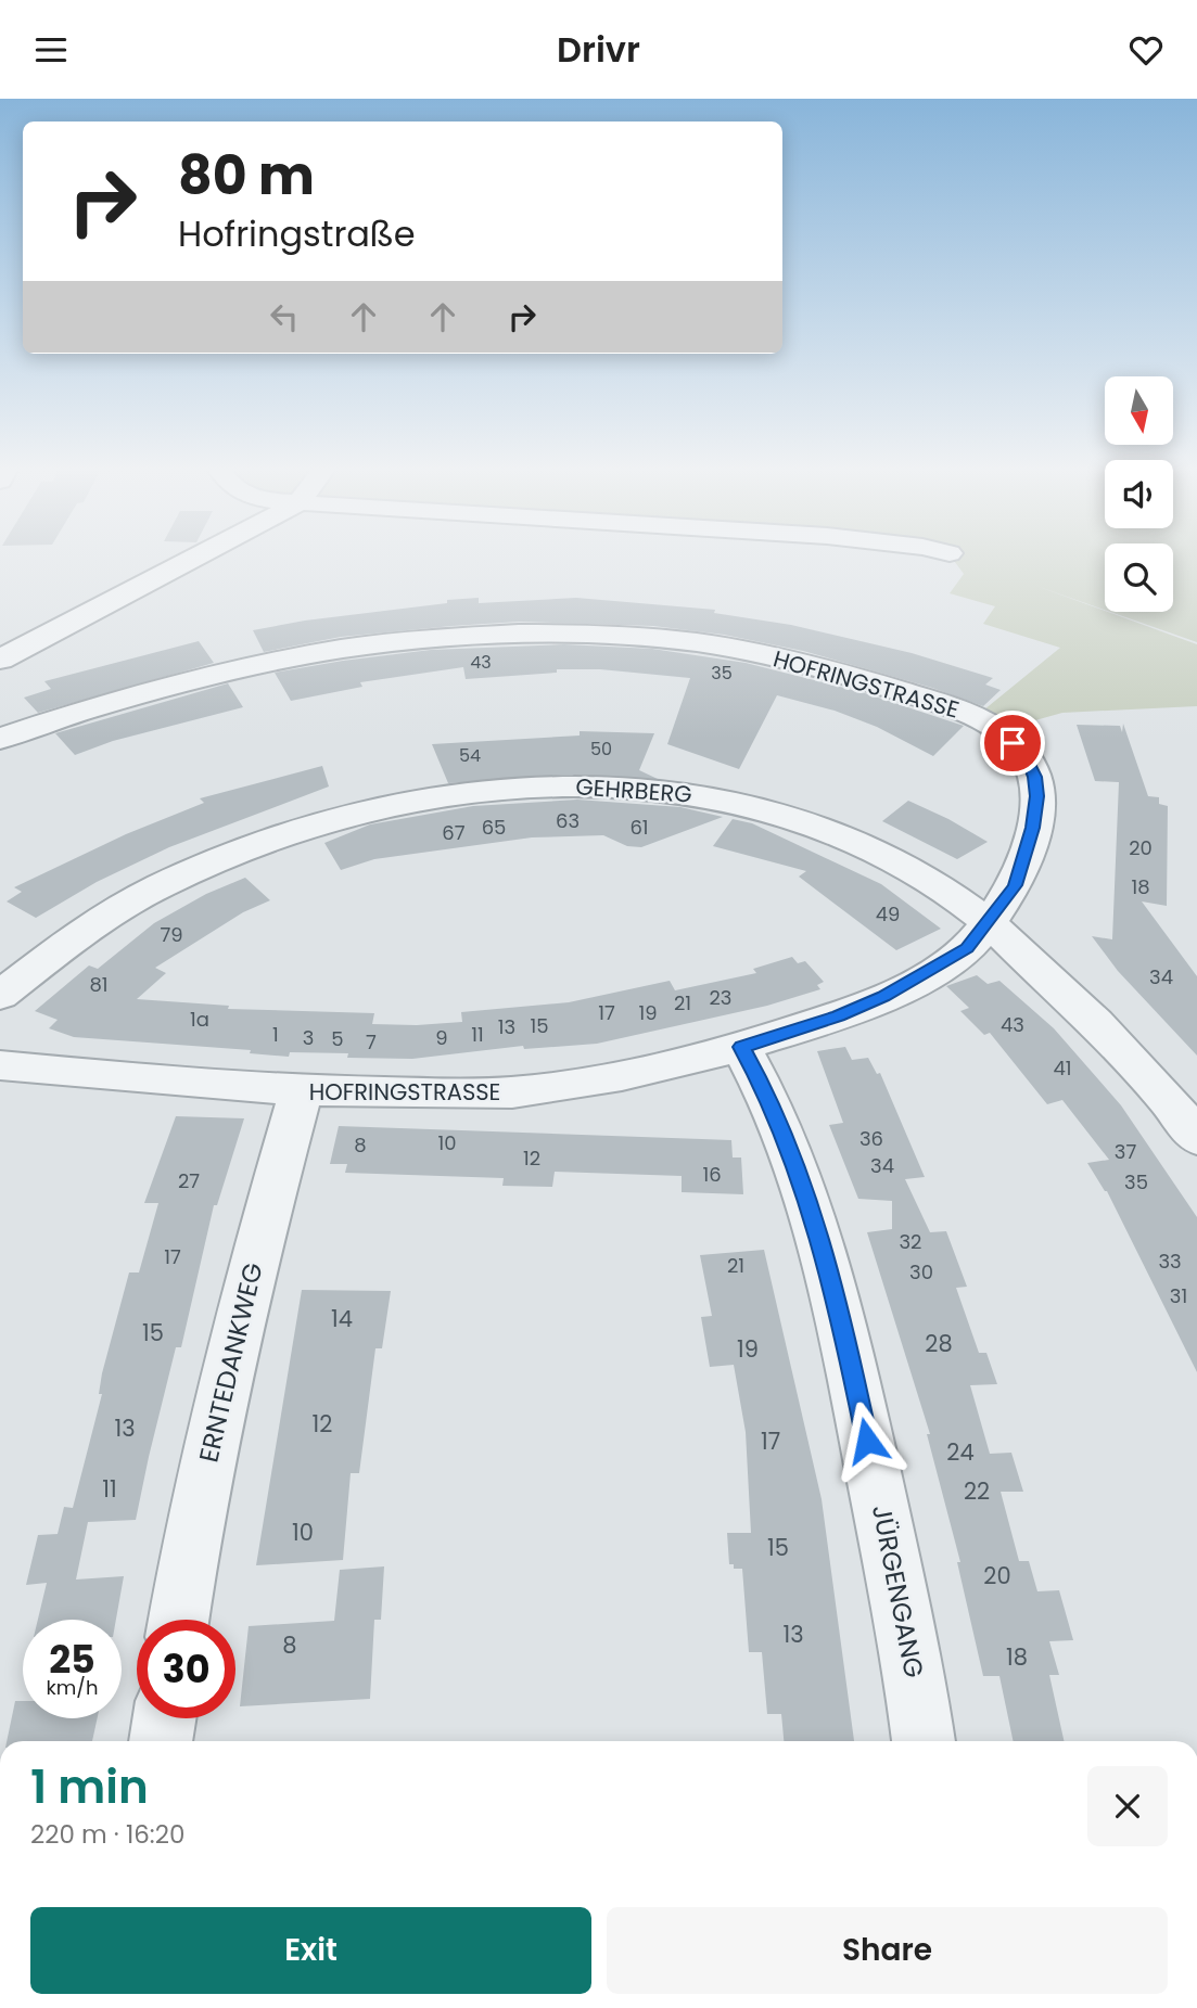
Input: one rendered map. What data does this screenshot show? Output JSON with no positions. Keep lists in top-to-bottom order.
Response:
{
  "streets": {
    "street": [
      "HOFRINGSTRASSE",
      "GEHRBERG",
      "ERNTEDANKWEG",
      "JÜRGENGANG"
    ]
  },
  "crossings": [
    ["HOFRINGSTRASSE", "GEHRBERG"],
    ["HOFRINGSTRASSE", "ERNTEDANKWEG"],
    ["HOFRINGSTRASSE", "JÜRGENGANG"]
  ],
  "house_numbers": [
    "43",
    "35",
    "50",
    "54",
    "63",
    "65",
    "61",
    "67",
    "20",
    "18",
    "49",
    "79",
    "34",
    "81",
    "23",
    "21",
    "17",
    "19",
    "1a",
    "43",
    "15",
    "13",
    "1",
    "11",
    "3",
    "9",
    "5",
    "7",
    "41",
    "36",
    "10",
    "8",
    "37",
    "12",
    "34",
    "16",
    "27",
    "35",
    "32",
    "17",
    "33",
    "21",
    "30",
    "31",
    "14",
    "15",
    "28",
    "19",
    "12",
    "13",
    "17",
    "24",
    "11",
    "22",
    "10",
    "15",
    "20",
    "13",
    "8",
    "18"
  ],
  "north": "bottom",
  "page": {
    "header": "Drivr",
    "turn": ["80 m", "Hofringstraße"],
    "speed": "25 km/h",
    "limit": "30",
    "heading": ["1 min", "220 m · 16:20"],
    "buttons": ["Exit", "Share"]
  }
}
